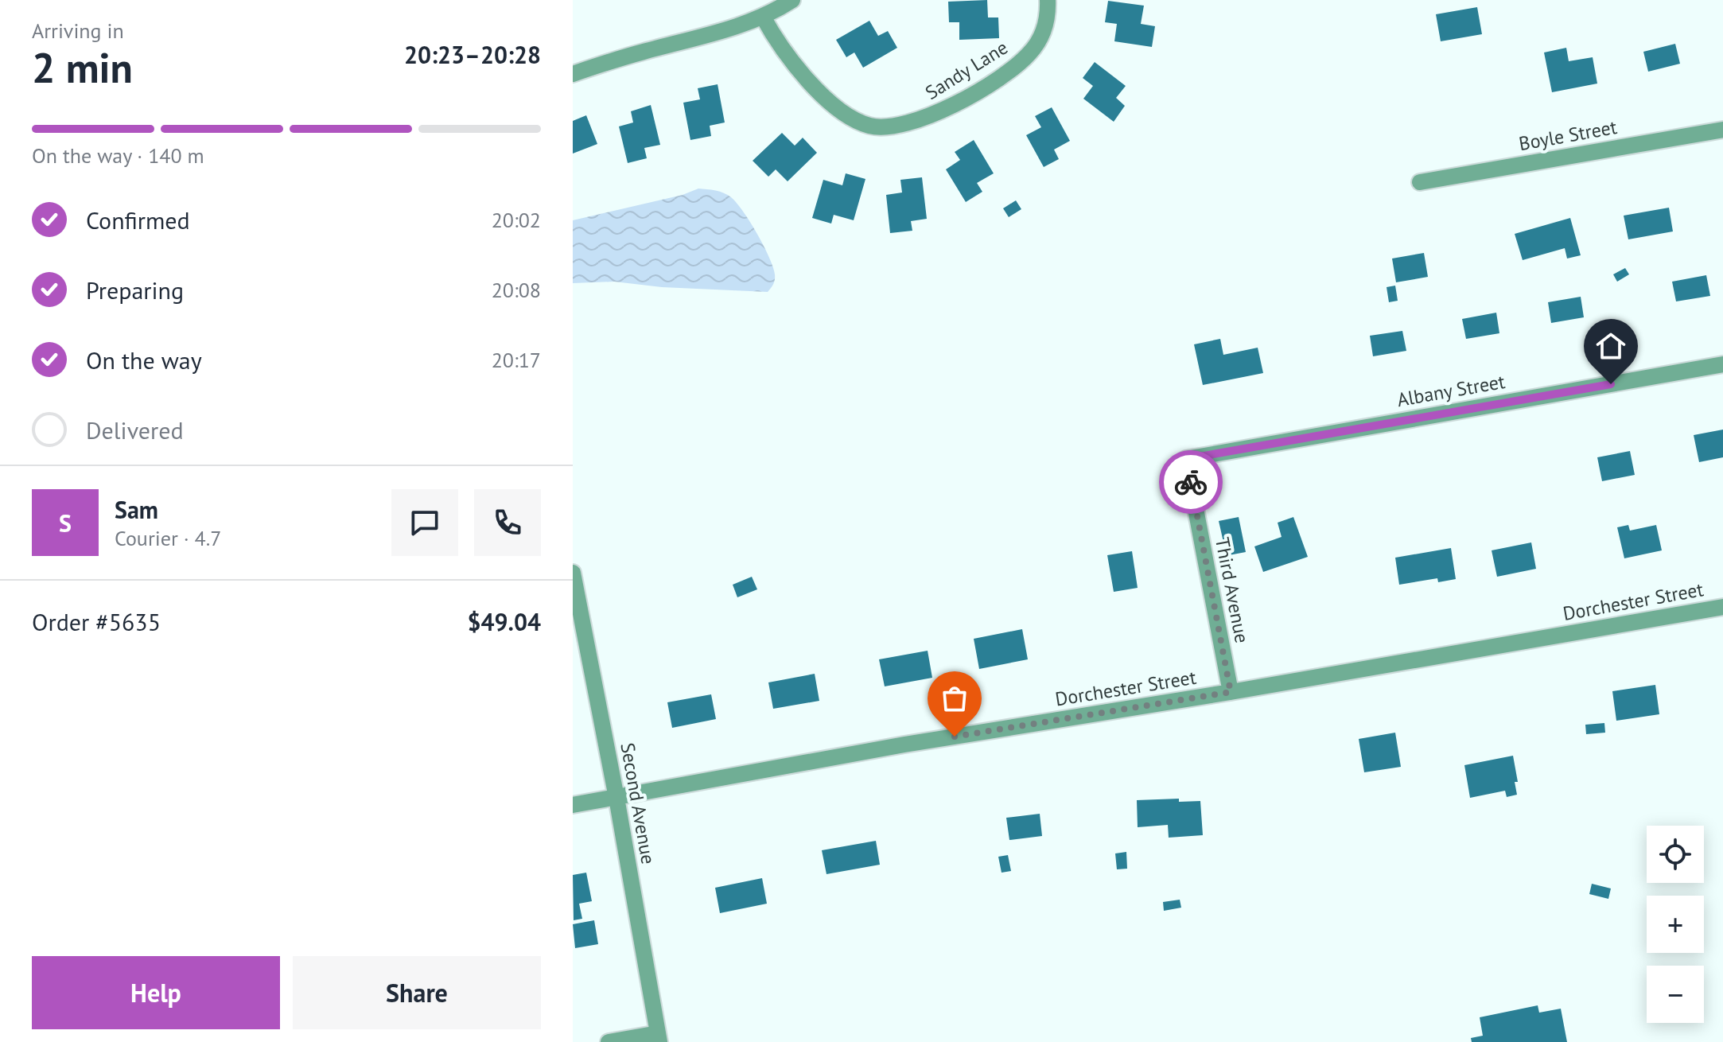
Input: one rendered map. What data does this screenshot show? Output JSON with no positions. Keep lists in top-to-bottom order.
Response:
{
  "streets": {
    "street": [
      "Sandy Lane",
      "Boyle Street",
      "Albany Street",
      "Third Avenue",
      "Dorchester Street",
      "Second Avenue"
    ]
  },
  "crossings": [
    ["Albany Street", "Third Avenue"],
    ["Third Avenue", "Dorchester Street"],
    ["Dorchester Street", "Second Avenue"]
  ],
  "page": {
    "heading": ["2 min", "Arriving in", "20:23–20:28"],
    "panel": [
      "Sam",
      "Courier · 4.7",
      "Order #5635",
      "$49.04"
    ],
    "bar": "On the way · 140 m",
    "list": [
      ["Confirmed", "20:02"],
      ["Preparing", "20:08"],
      ["On the way", "20:17"],
      "Delivered"
    ],
    "round": "S",
    "map_buttons": ["+", "−"],
    "buttons": ["Help", "Share"]
  }
}
